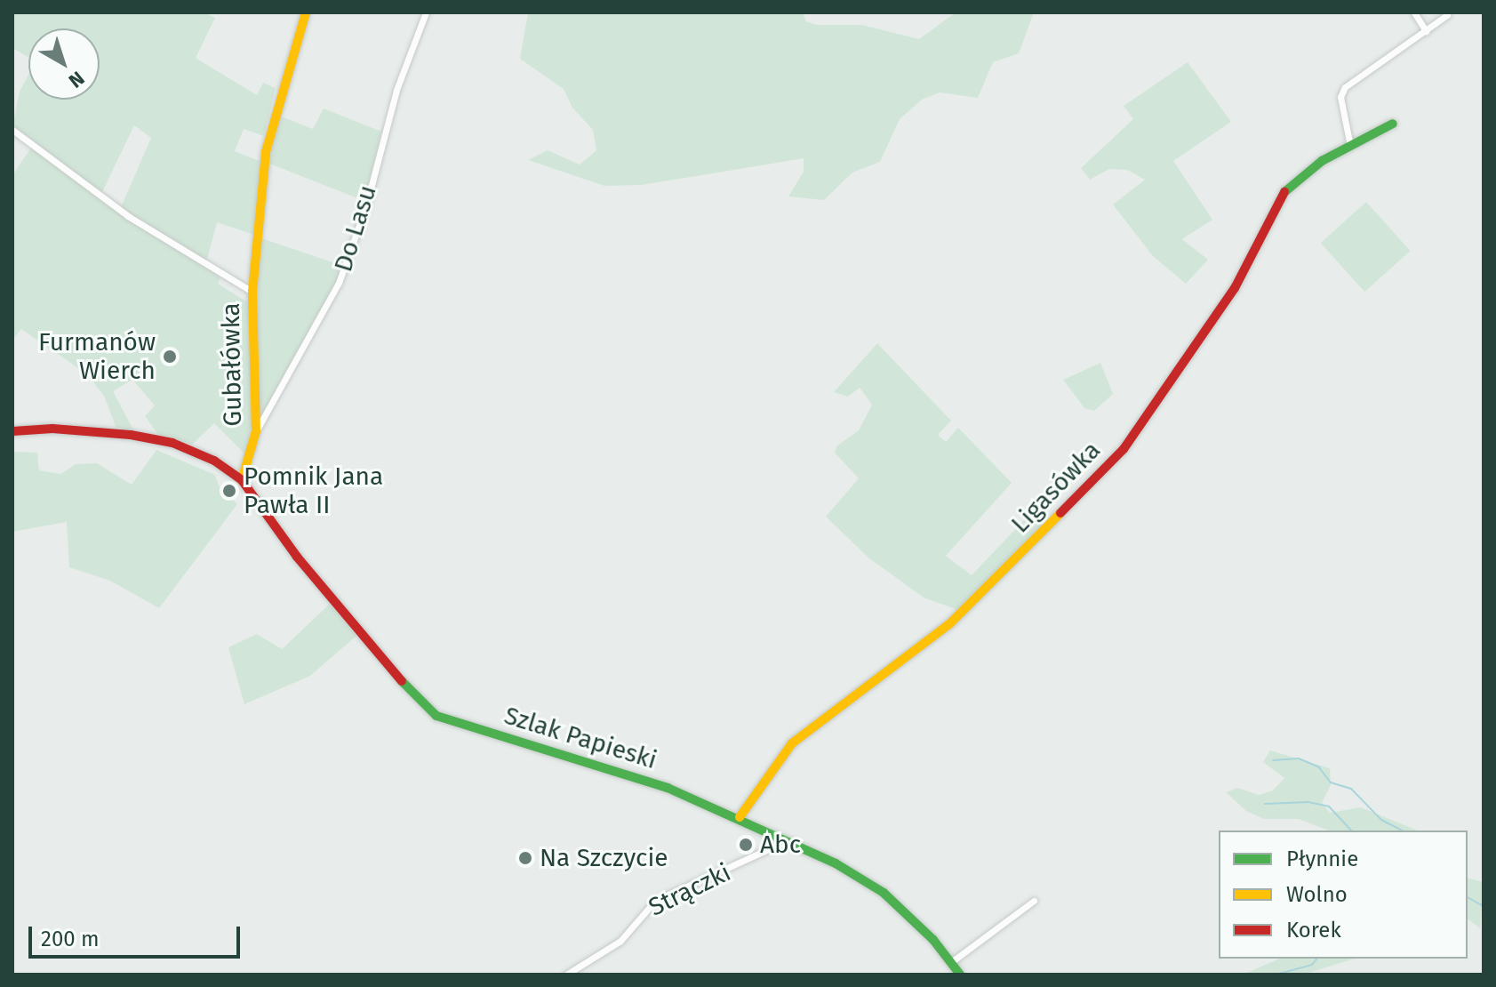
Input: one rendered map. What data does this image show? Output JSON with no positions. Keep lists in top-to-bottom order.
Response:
{
  "streets": {
    "street": [
      "Do Lasu",
      "Gubałówka",
      "Ligasówka",
      "Szlak Papieski",
      "Strączki"
    ]
  },
  "crossings": [
    ["Do Lasu", "Gubałówka"],
    ["Gubałówka", "Szlak Papieski"],
    ["Ligasówka", "Szlak Papieski"],
    ["Szlak Papieski", "Strączki"]
  ],
  "places": [
    "Furmanów Wierch",
    "Pomnik Jana Pawła II",
    "Abc",
    "Na Szczycie"
  ],
  "legend": ["Płynnie", "Wolno", "Korek"],
  "scale_bar": "200 m",
  "north": "bottom right"
}
